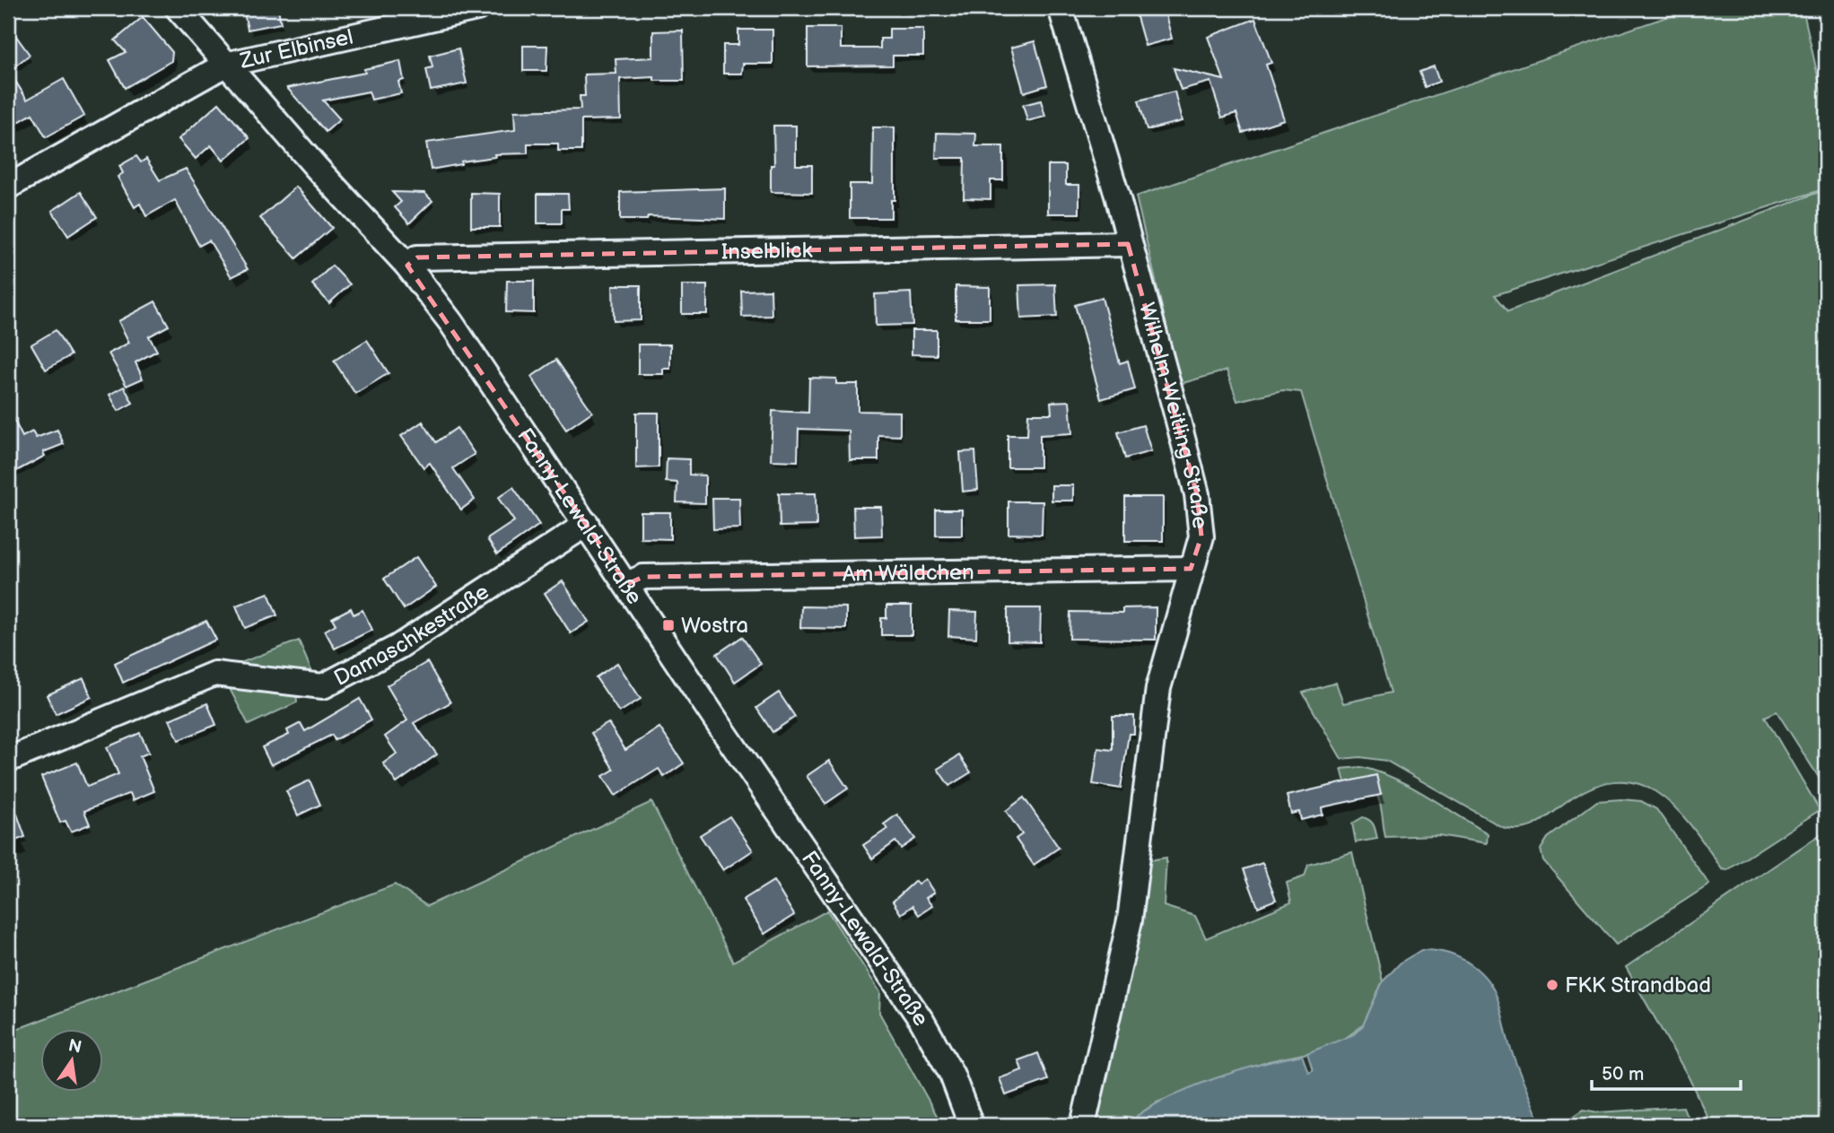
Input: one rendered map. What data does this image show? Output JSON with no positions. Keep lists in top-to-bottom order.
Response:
{
  "streets": {
    "street": [
      "Zur Elbinsel",
      "Inselblick",
      "Wilhelm-Weitling-Straße",
      "Fanny-Lewald-Straße",
      "Am Wäldchen",
      "Damaschkestraße"
    ]
  },
  "crossings": [
    ["Zur Elbinsel", "Fanny-Lewald-Straße"],
    ["Inselblick", "Wilhelm-Weitling-Straße"],
    ["Inselblick", "Fanny-Lewald-Straße"],
    ["Wilhelm-Weitling-Straße", "Am Wäldchen"],
    ["Fanny-Lewald-Straße", "Am Wäldchen"],
    ["Fanny-Lewald-Straße", "Damaschkestraße"]
  ],
  "places": {
    "transit": ["Wostra"],
    "other": ["FKK Strandbad"]
  },
  "scale_bar": "50 m",
  "north": "top"
}
